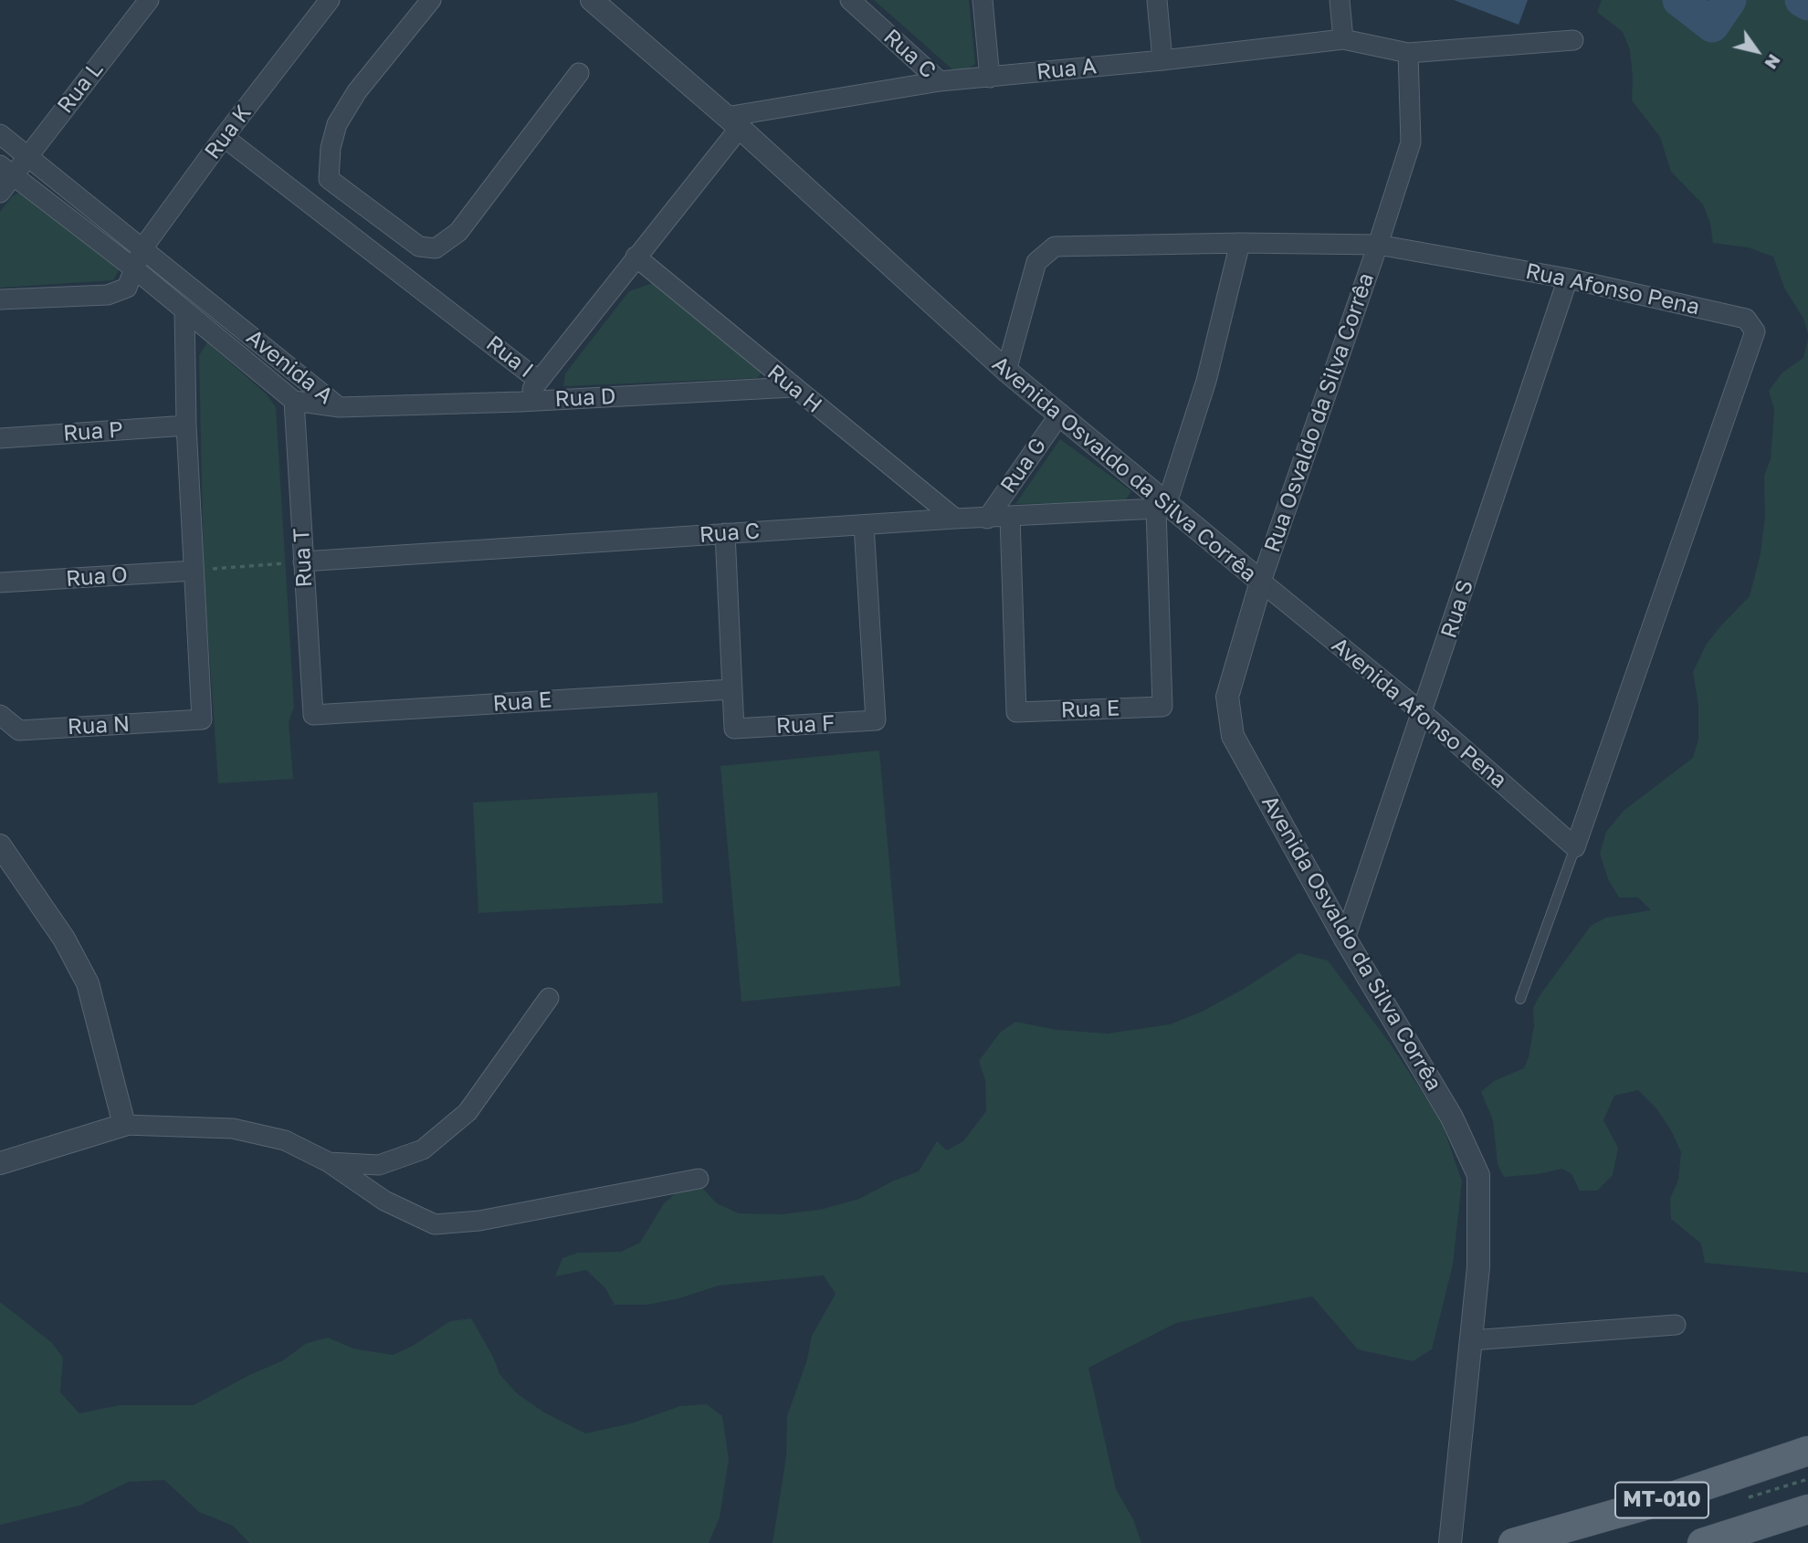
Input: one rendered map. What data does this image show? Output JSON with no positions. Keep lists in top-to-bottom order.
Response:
{
  "streets": {
    "main road": ["MT-010"],
    "street": [
      "Rua C",
      "Rua A",
      "Rua L",
      "Rua K",
      "Rua Afonso Pena",
      "Rua I",
      "Avenida A",
      "Rua H",
      "Rua D",
      "Rua Osvaldo da Silva Corrêa",
      "Rua P",
      "Rua G",
      "Avenida Osvaldo da Silva Corrêa",
      "Rua T",
      "Rua O",
      "Rua S",
      "Rua E",
      "Avenida Afonso Pena",
      "Rua F",
      "Rua N"
    ]
  },
  "crossings": [
    ["Rua C", "Rua A"],
    ["Rua C", "Rua H"],
    ["Rua C", "Rua G"],
    ["Rua C", "Avenida Osvaldo da Silva Corrêa"],
    ["Rua C", "Rua T"],
    ["Rua C", "Rua E"],
    ["Rua C", "Rua F"],
    ["Rua A", "Rua I"],
    ["Rua A", "Avenida Osvaldo da Silva Corrêa"],
    ["Rua L", "Avenida A"],
    ["Rua K", "Rua I"],
    ["Rua K", "Avenida A"],
    ["Rua Afonso Pena", "Rua Osvaldo da Silva Corrêa"],
    ["Rua Afonso Pena", "Avenida Osvaldo da Silva Corrêa"],
    ["Rua Afonso Pena", "Rua S"],
    ["Rua Afonso Pena", "Avenida Afonso Pena"],
    ["Rua I", "Rua H"],
    ["Rua I", "Avenida Osvaldo da Silva Corrêa"],
    ["Avenida A", "Rua D"],
    ["Avenida A", "Rua T"],
    ["Rua H", "Rua D"],
    ["Rua Osvaldo da Silva Corrêa", "Avenida Osvaldo da Silva Corrêa"],
    ["Rua Osvaldo da Silva Corrêa", "Avenida Afonso Pena"],
    ["Rua G", "Avenida Osvaldo da Silva Corrêa"],
    ["Avenida Osvaldo da Silva Corrêa", "Rua S"],
    ["Avenida Osvaldo da Silva Corrêa", "Rua E"],
    ["Avenida Osvaldo da Silva Corrêa", "Avenida Afonso Pena"],
    ["Rua T", "Rua E"],
    ["Rua O", "Rua N"],
    ["Rua S", "Avenida Afonso Pena"],
    ["Rua E", "Rua F"]
  ],
  "north": "bottom right"
}
